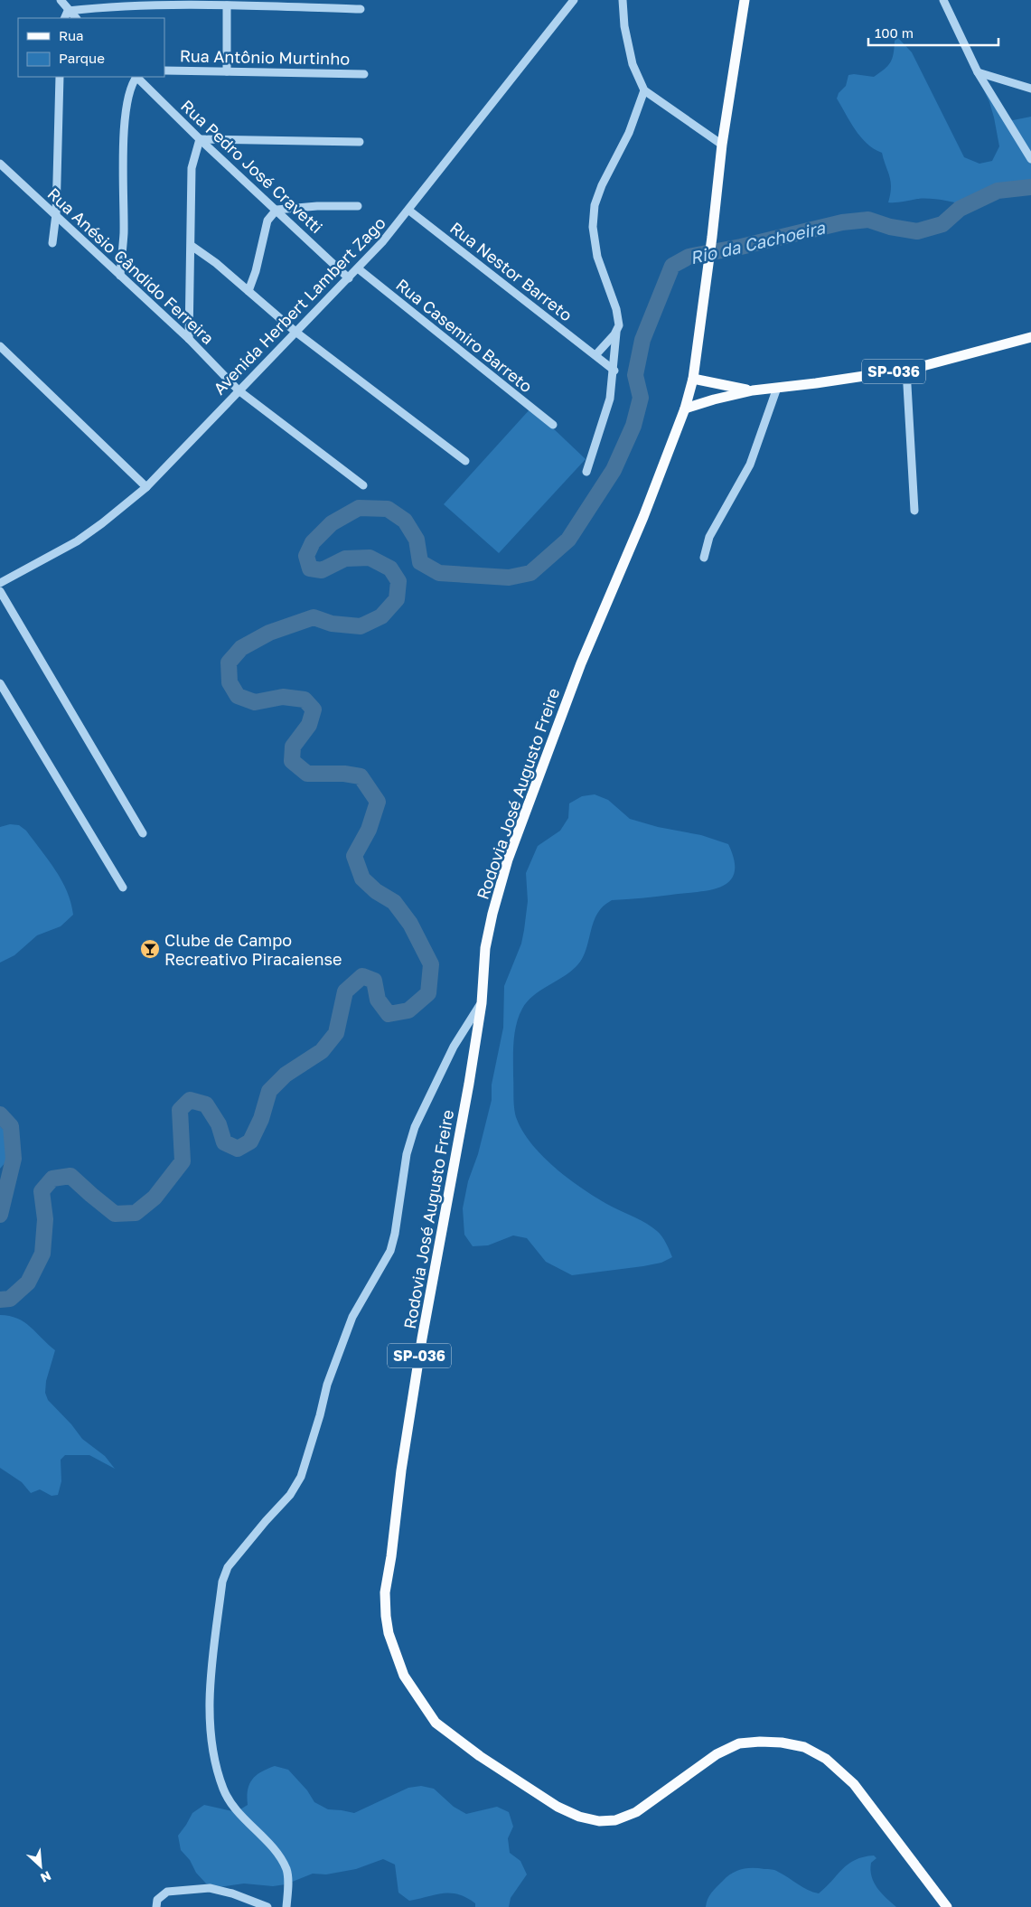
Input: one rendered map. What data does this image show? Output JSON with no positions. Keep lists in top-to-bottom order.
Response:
{
  "streets": {
    "main road": ["SP-036", "Rodovia José Augusto Freire"],
    "street": [
      "Rua Antônio Murtinho",
      "Rua Pedro José Cravetti",
      "Rua Anésio Cândido Ferreira",
      "Rua Nestor Barreto",
      "Avenida Herbert Lambert Zago",
      "Rua Casemiro Barreto"
    ]
  },
  "crossings": [
    ["Rua Pedro José Cravetti", "Avenida Herbert Lambert Zago"],
    ["Rua Anésio Cândido Ferreira", "Avenida Herbert Lambert Zago"],
    ["Rua Nestor Barreto", "Avenida Herbert Lambert Zago"],
    ["Avenida Herbert Lambert Zago", "Rua Casemiro Barreto"],
    ["SP-036", "Rodovia José Augusto Freire"]
  ],
  "water": ["Rio da Cachoeira"],
  "places": {
    "bar": ["Clube de Campo Recreativo Piracaiense"]
  },
  "legend": ["Rua", "Parque"],
  "scale_bar": "100 m",
  "north": "bottom right"
}
